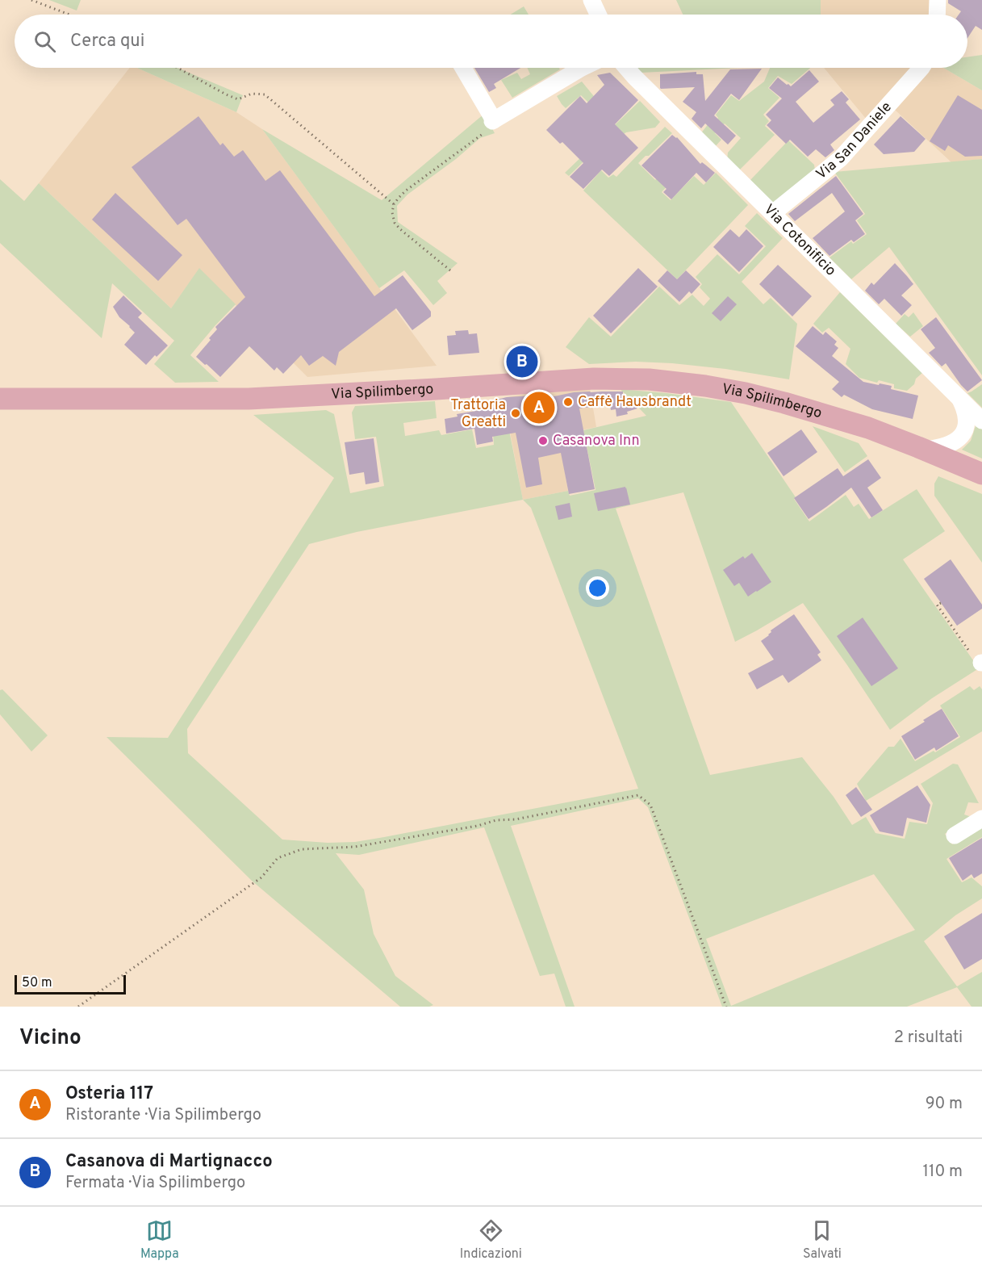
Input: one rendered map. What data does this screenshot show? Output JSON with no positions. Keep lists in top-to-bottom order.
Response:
{
  "streets": {
    "main road": ["Via Spilimbergo"],
    "street": ["Via San Daniele", "Via Cotonificio"]
  },
  "crossings": [
    ["Via San Daniele", "Via Cotonificio"]
  ],
  "places": ["Caffė Hausbrandt", "Trattoria Greatti", "Casanova Inn"],
  "scale_bar": "50 m",
  "page": {
    "search": "Cerca qui",
    "pins": ["B", "A"],
    "scale": "50 m",
    "heading": ["Vicino", "2 risultati"],
    "list": [
      {
        "mark": "A",
        "name": "Osteria 117",
        "note": "Ristorante · Via Spilimbergo",
        "value": "90 m"
      },
      {
        "mark": "B",
        "name": "Casanova di Martignacco",
        "note": "Fermata · Via Spilimbergo",
        "value": "110 m"
      }
    ],
    "nav": ["Mappa", "Indicazioni", "Salvati"]
  }
}
